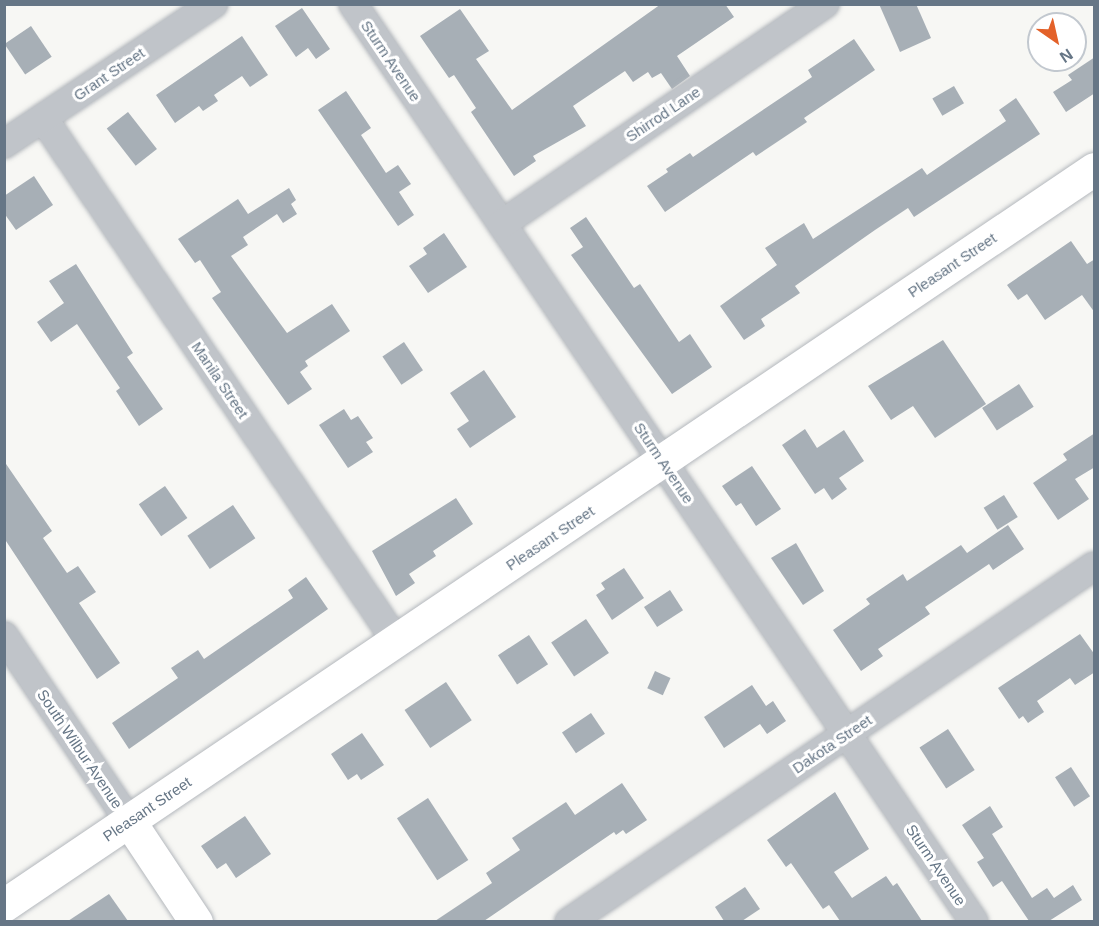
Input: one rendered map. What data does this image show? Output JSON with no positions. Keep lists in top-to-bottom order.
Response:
{
  "streets": {
    "main road": ["Pleasant Street", "South Wilbur Avenue"],
    "street": [
      "Sturm Avenue",
      "Grant Street",
      "Shirrod Lane",
      "Manila Street",
      "Dakota Street"
    ]
  },
  "crossings": [
    ["Sturm Avenue", "Shirrod Lane"],
    ["Sturm Avenue", "Pleasant Street"],
    ["Sturm Avenue", "Dakota Street"],
    ["Grant Street", "Manila Street"],
    ["Pleasant Street", "Manila Street"],
    ["Pleasant Street", "South Wilbur Avenue"]
  ],
  "north": "bottom right"
}
